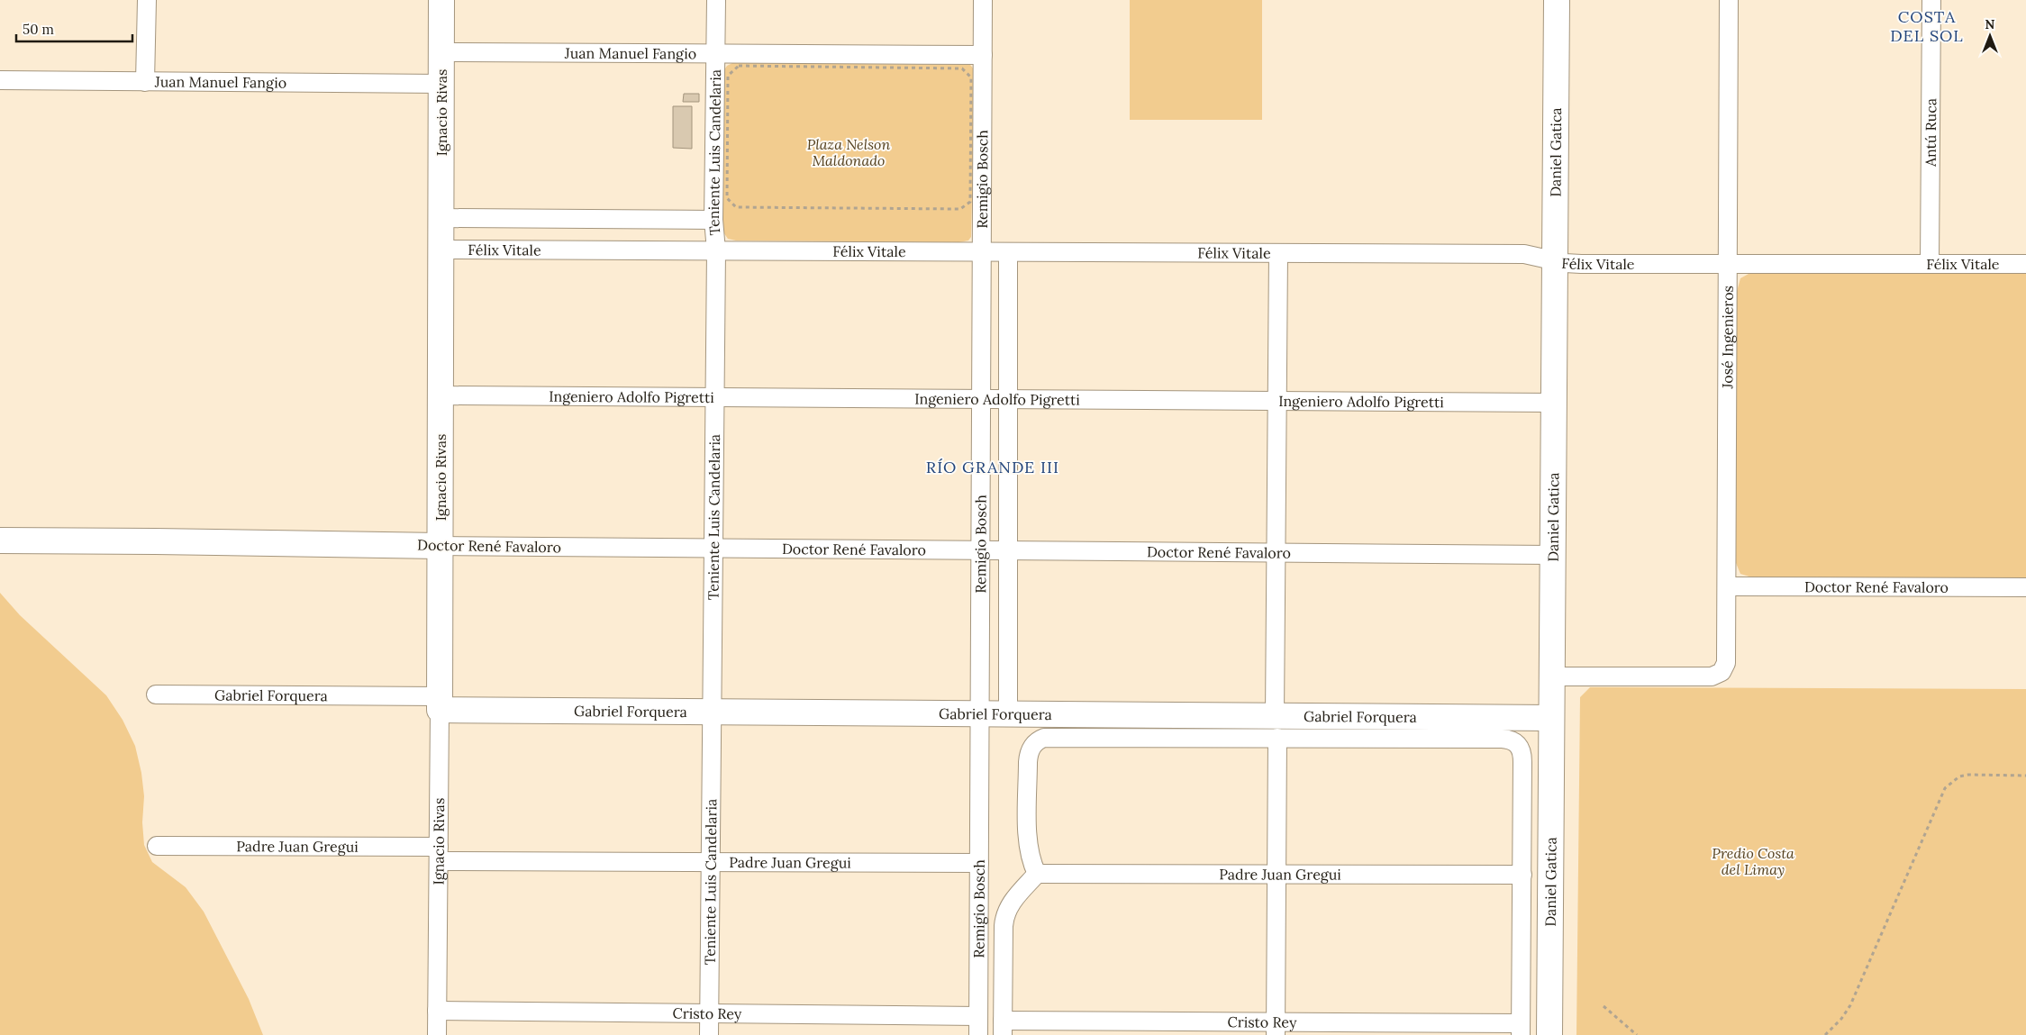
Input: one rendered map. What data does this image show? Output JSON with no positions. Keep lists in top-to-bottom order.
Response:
{
  "streets": {
    "street": [
      "Juan Manuel Fangio",
      "Ignacio Rivas",
      "Antú Ruca",
      "Teniente Luis Candelaria",
      "Daniel Gatica",
      "Remigio Bosch",
      "Félix Vitale",
      "José Ingenieros",
      "Ingeniero Adolfo Pigretti",
      "Doctor René Favaloro",
      "Gabriel Forquera",
      "Padre Juan Gregui",
      "Cristo Rey"
    ]
  },
  "crossings": [
    ["Juan Manuel Fangio", "Ignacio Rivas"],
    ["Juan Manuel Fangio", "Teniente Luis Candelaria"],
    ["Juan Manuel Fangio", "Remigio Bosch"],
    ["Ignacio Rivas", "Félix Vitale"],
    ["Ignacio Rivas", "Ingeniero Adolfo Pigretti"],
    ["Ignacio Rivas", "Doctor René Favaloro"],
    ["Ignacio Rivas", "Gabriel Forquera"],
    ["Ignacio Rivas", "Padre Juan Gregui"],
    ["Ignacio Rivas", "Cristo Rey"],
    ["Antú Ruca", "Félix Vitale"],
    ["Teniente Luis Candelaria", "Félix Vitale"],
    ["Teniente Luis Candelaria", "Ingeniero Adolfo Pigretti"],
    ["Teniente Luis Candelaria", "Doctor René Favaloro"],
    ["Teniente Luis Candelaria", "Gabriel Forquera"],
    ["Teniente Luis Candelaria", "Padre Juan Gregui"],
    ["Teniente Luis Candelaria", "Cristo Rey"],
    ["Daniel Gatica", "Félix Vitale"],
    ["Daniel Gatica", "José Ingenieros"],
    ["Daniel Gatica", "Ingeniero Adolfo Pigretti"],
    ["Daniel Gatica", "Doctor René Favaloro"],
    ["Daniel Gatica", "Gabriel Forquera"],
    ["Daniel Gatica", "Padre Juan Gregui"],
    ["Daniel Gatica", "Cristo Rey"],
    ["Remigio Bosch", "Félix Vitale"],
    ["Remigio Bosch", "Ingeniero Adolfo Pigretti"],
    ["Remigio Bosch", "Doctor René Favaloro"],
    ["Remigio Bosch", "Gabriel Forquera"],
    ["Remigio Bosch", "Padre Juan Gregui"],
    ["Remigio Bosch", "Cristo Rey"],
    ["Félix Vitale", "José Ingenieros"],
    ["José Ingenieros", "Doctor René Favaloro"],
    ["Gabriel Forquera", "Padre Juan Gregui"]
  ],
  "districts": ["COSTA DEL SOL", "RÍO GRANDE III"],
  "parks": ["Plaza Nelson Maldonado", "Predio Costa del Limay"],
  "scale_bar": "50 m",
  "north": "top"
}
